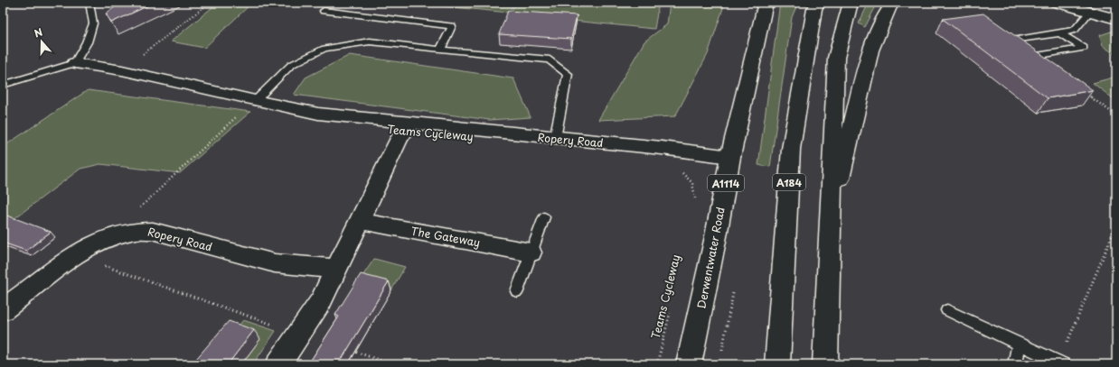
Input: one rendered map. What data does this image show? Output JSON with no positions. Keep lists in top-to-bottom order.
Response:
{
  "streets": {
    "main road": [
      "Ropery Road",
      "A184",
      "A1114",
      "The Gateway",
      "Derwentwater Road"
    ],
    "path": ["Teams Cycleway"]
  },
  "crossings": [
    ["Ropery Road", "Derwentwater Road"]
  ],
  "north": "top"
}
